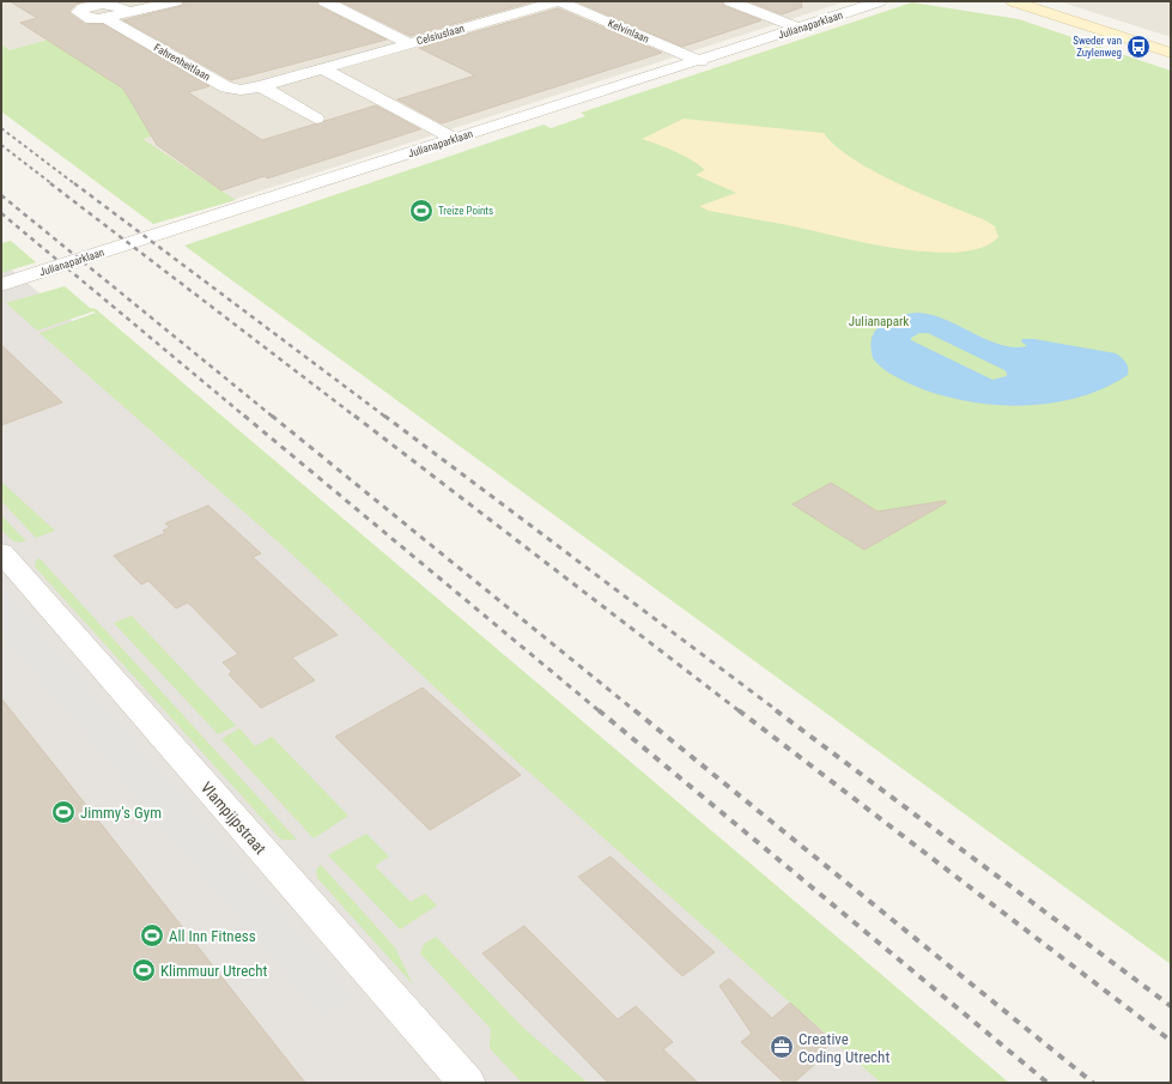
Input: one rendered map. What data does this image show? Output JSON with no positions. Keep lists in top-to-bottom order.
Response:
{
  "streets": {
    "street": [
      "Julianaparklaan",
      "Kelvinlaan",
      "Celsiuslaan",
      "Fahrenheitlaan",
      "Vlampijpstraat"
    ]
  },
  "crossings": [
    ["Julianaparklaan", "Kelvinlaan"],
    ["Kelvinlaan", "Celsiuslaan"],
    ["Celsiuslaan", "Fahrenheitlaan"]
  ],
  "parks": ["Julianapark"],
  "places": {
    "bus stop": ["Sweder van Zuylenweg"],
    "sports": [
      "Treize Points",
      "Jimmy's Gym",
      "All Inn Fitness",
      "Klimmuur Utrecht"
    ],
    "office": ["Creative Coding Utrecht"]
  }
}
